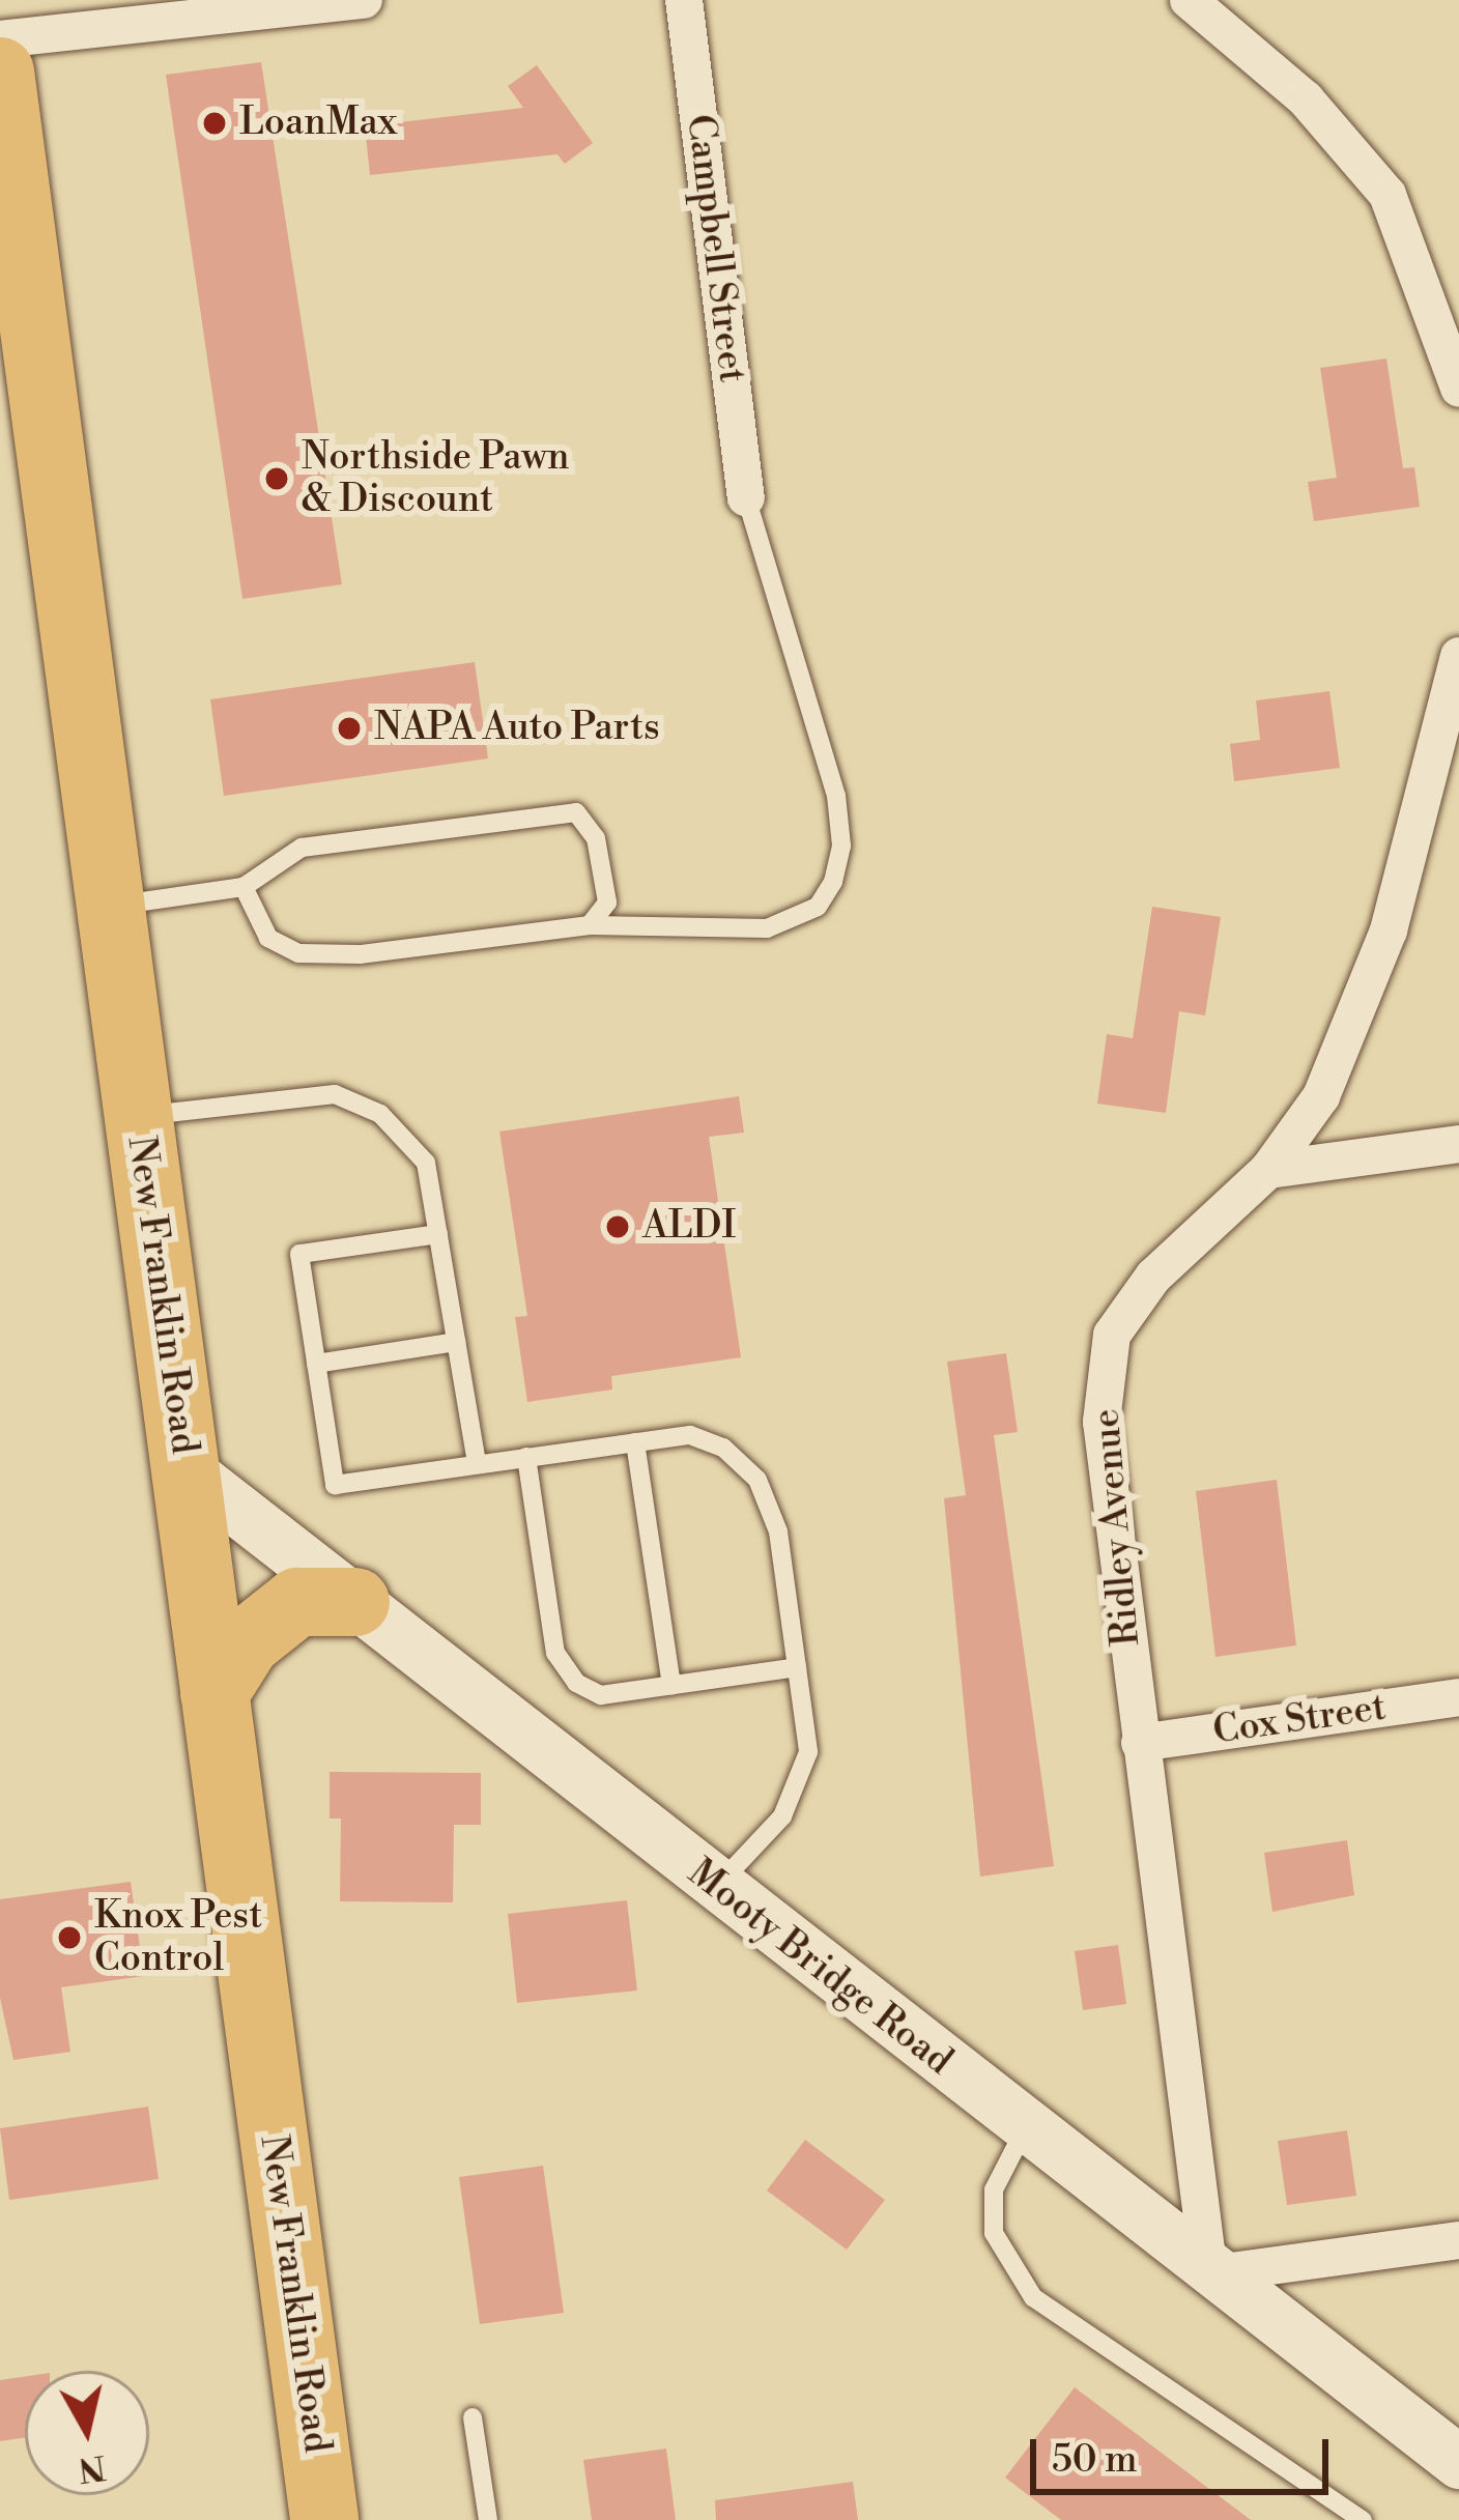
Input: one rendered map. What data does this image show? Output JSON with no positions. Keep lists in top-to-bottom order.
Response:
{
  "streets": {
    "highway": ["New Franklin Road"],
    "street": [
      "Campbell Street",
      "Ridley Avenue",
      "Cox Street",
      "Mooty Bridge Road"
    ]
  },
  "crossings": [
    ["New Franklin Road", "Mooty Bridge Road"],
    ["Ridley Avenue", "Cox Street"],
    ["Ridley Avenue", "Mooty Bridge Road"]
  ],
  "places": [
    "LoanMax",
    "Northside Pawn & Discount",
    "NAPA Auto Parts",
    "ALDI",
    "Knox Pest Control"
  ],
  "scale_bar": "50 m",
  "north": "bottom"
}
